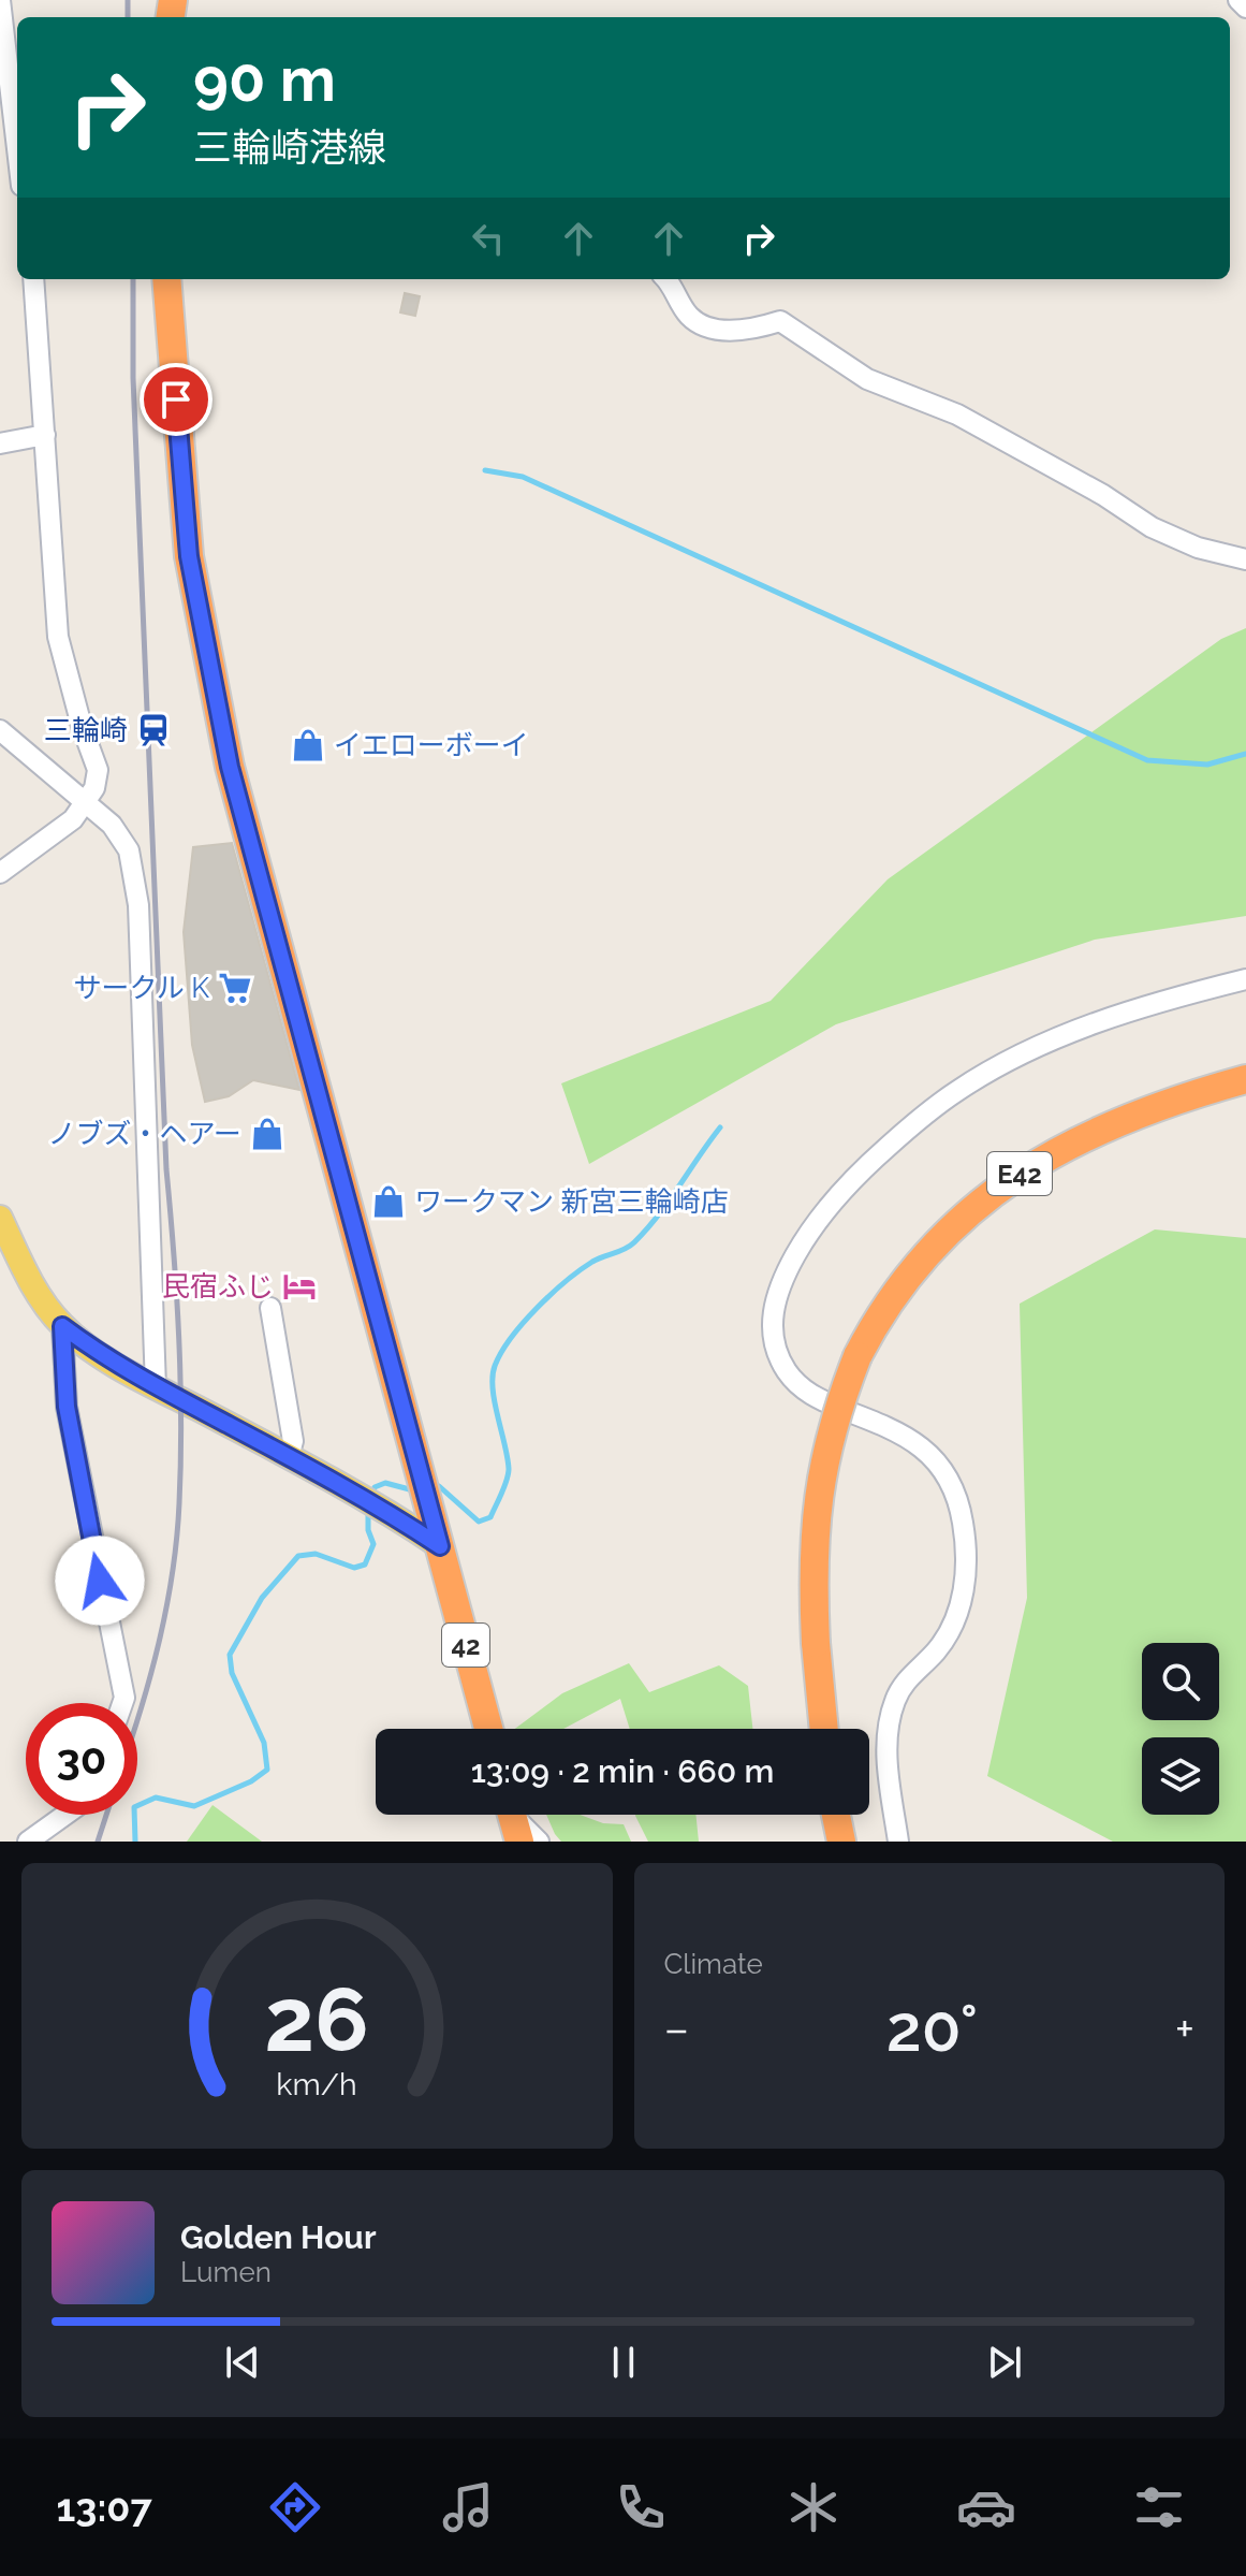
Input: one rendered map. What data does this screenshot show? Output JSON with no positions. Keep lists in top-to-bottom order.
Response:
{
  "streets": {
    "highway": ["E42", "42"]
  },
  "places": {
    "station": ["三輪崎"],
    "shop": ["イエローボーイ", "ノブズ・ヘアー", "ワークマン 新宮三輪崎店"],
    "supermarket": ["サークル K"],
    "hotel": ["民宿ふじ"]
  },
  "page": {
    "turn": ["90 m", "三輪崎港線"],
    "limit": "30",
    "trip": "13:09 · 2 min · 660 m",
    "tile": "Climate",
    "heat": ["−", "20°", "+"],
    "song": ["Golden Hour", "Lumen"],
    "tabs": "13:07",
    "gauge": ["26", "km/h"]
  }
}
